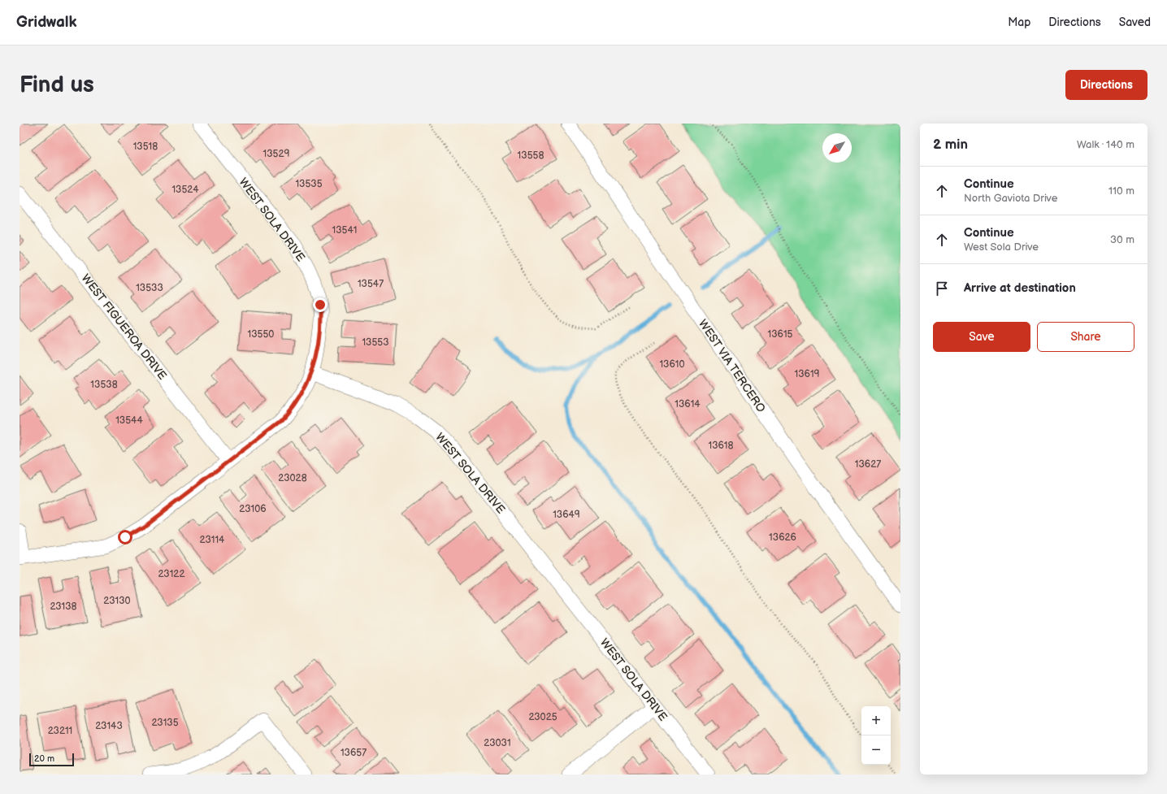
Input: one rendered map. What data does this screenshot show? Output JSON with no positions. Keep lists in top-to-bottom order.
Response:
{
  "streets": {
    "street": ["WEST SOLA DRIVE", "WEST FIGUEROA DRIVE", "WEST VIA TERCERO"]
  },
  "house_numbers": [
    "13518",
    "13529",
    "13558",
    "13535",
    "13524",
    "13541",
    "13547",
    "13533",
    "13550",
    "13615",
    "13553",
    "13610",
    "13619",
    "13538",
    "13614",
    "13544",
    "13618",
    "13627",
    "23028",
    "23106",
    "13649",
    "13626",
    "23114",
    "23122",
    "23130",
    "23138",
    "23025",
    "23135",
    "23143",
    "23211",
    "23031",
    "13657"
  ],
  "scale_bar": "20 m",
  "north": "bottom left",
  "page": {
    "header": "Gridwalk",
    "nav": ["Map", "Directions", "Saved"],
    "buttons": [
      "Directions",
      ["Save", "Share"]
    ],
    "title": "Find us",
    "heading": ["2 min", "Walk · 140 m"],
    "list": [
      ["Continue", "North Gaviota Drive", "110 m"],
      ["Continue", "West Sola Drive", "30 m"],
      "Arrive at destination"
    ],
    "map_buttons": ["+", "−"],
    "scale": "20 m"
  }
}
